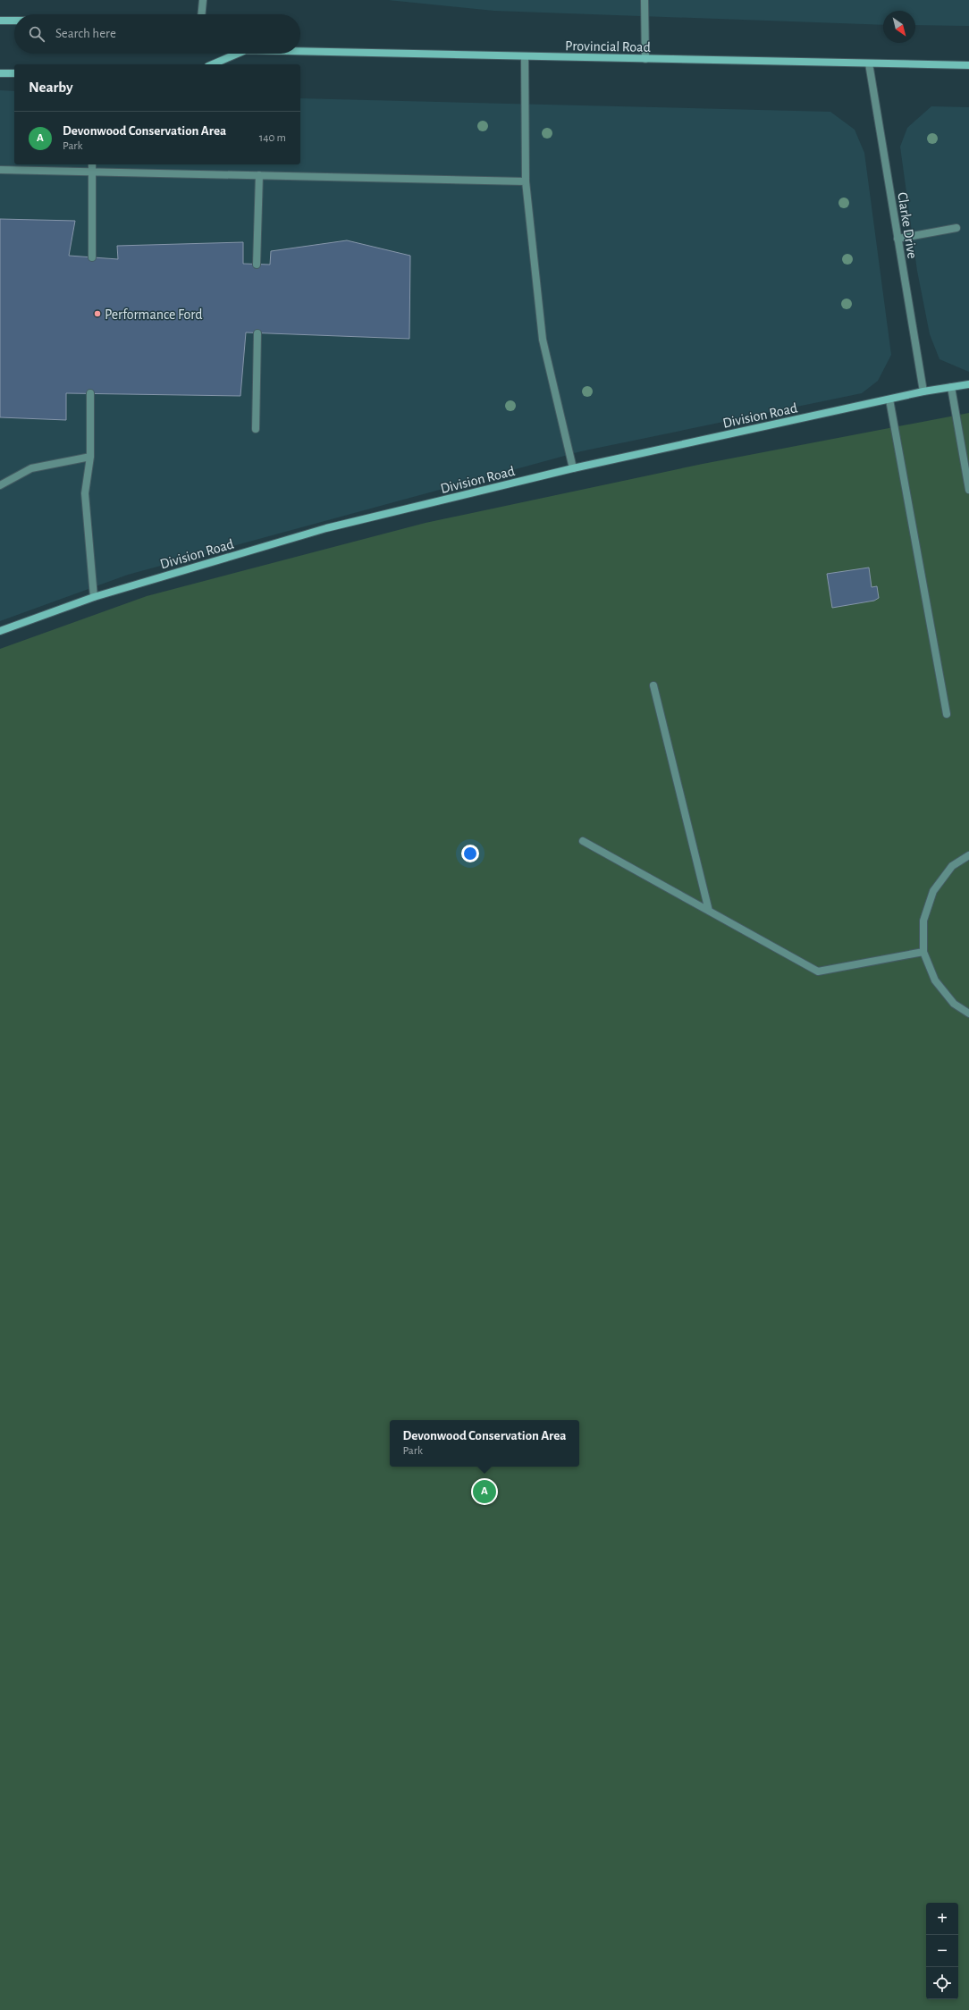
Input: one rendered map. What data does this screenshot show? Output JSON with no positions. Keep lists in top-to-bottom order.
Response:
{
  "streets": {
    "main road": ["Provincial Road", "Division Road"],
    "street": ["Clarke Drive"]
  },
  "crossings": [
    ["Provincial Road", "Clarke Drive"],
    ["Clarke Drive", "Division Road"]
  ],
  "places": ["Performance Ford"],
  "north": "bottom right",
  "page": {
    "search": "Search here",
    "heading": "Nearby",
    "list": [
      {
        "mark": "A",
        "name": "Devonwood Conservation Area",
        "note": "Park",
        "value": "140 m"
      }
    ],
    "popup": ["Devonwood Conservation Area", "Park"],
    "pins": "A",
    "map_buttons": ["+", "−"]
  }
}
